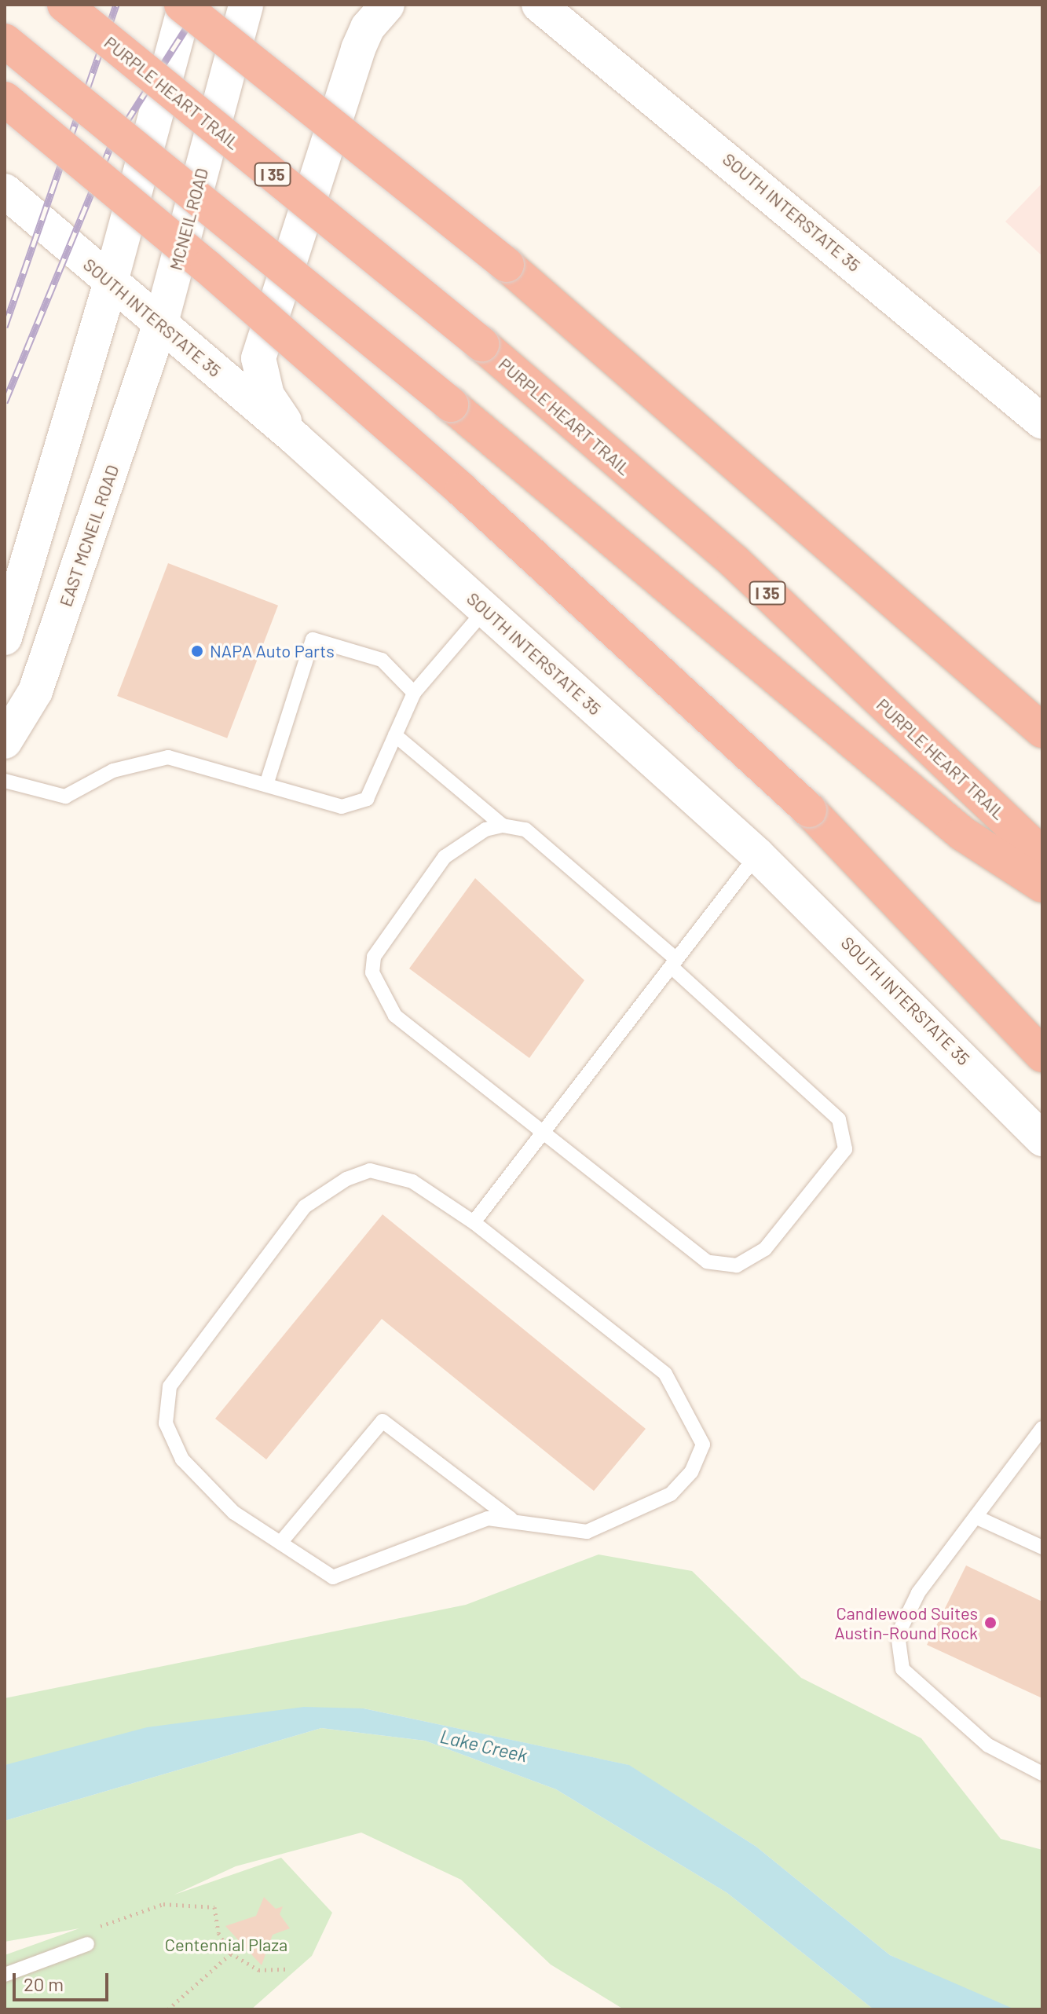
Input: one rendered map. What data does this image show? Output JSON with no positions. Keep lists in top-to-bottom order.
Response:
{
  "streets": {
    "highway": ["PURPLE HEART TRAIL", "I 35"],
    "main road": ["SOUTH INTERSTATE 35", "MCNEIL ROAD", "EAST MCNEIL ROAD"]
  },
  "crossings": [
    ["SOUTH INTERSTATE 35", "MCNEIL ROAD"],
    ["SOUTH INTERSTATE 35", "EAST MCNEIL ROAD"],
    ["MCNEIL ROAD", "EAST MCNEIL ROAD"]
  ],
  "water": ["Lake Creek"],
  "parks": ["Centennial Plaza"],
  "places": ["NAPA Auto Parts", "Candlewood Suites Austin-Round Rock"],
  "scale_bar": "20 m"
}
